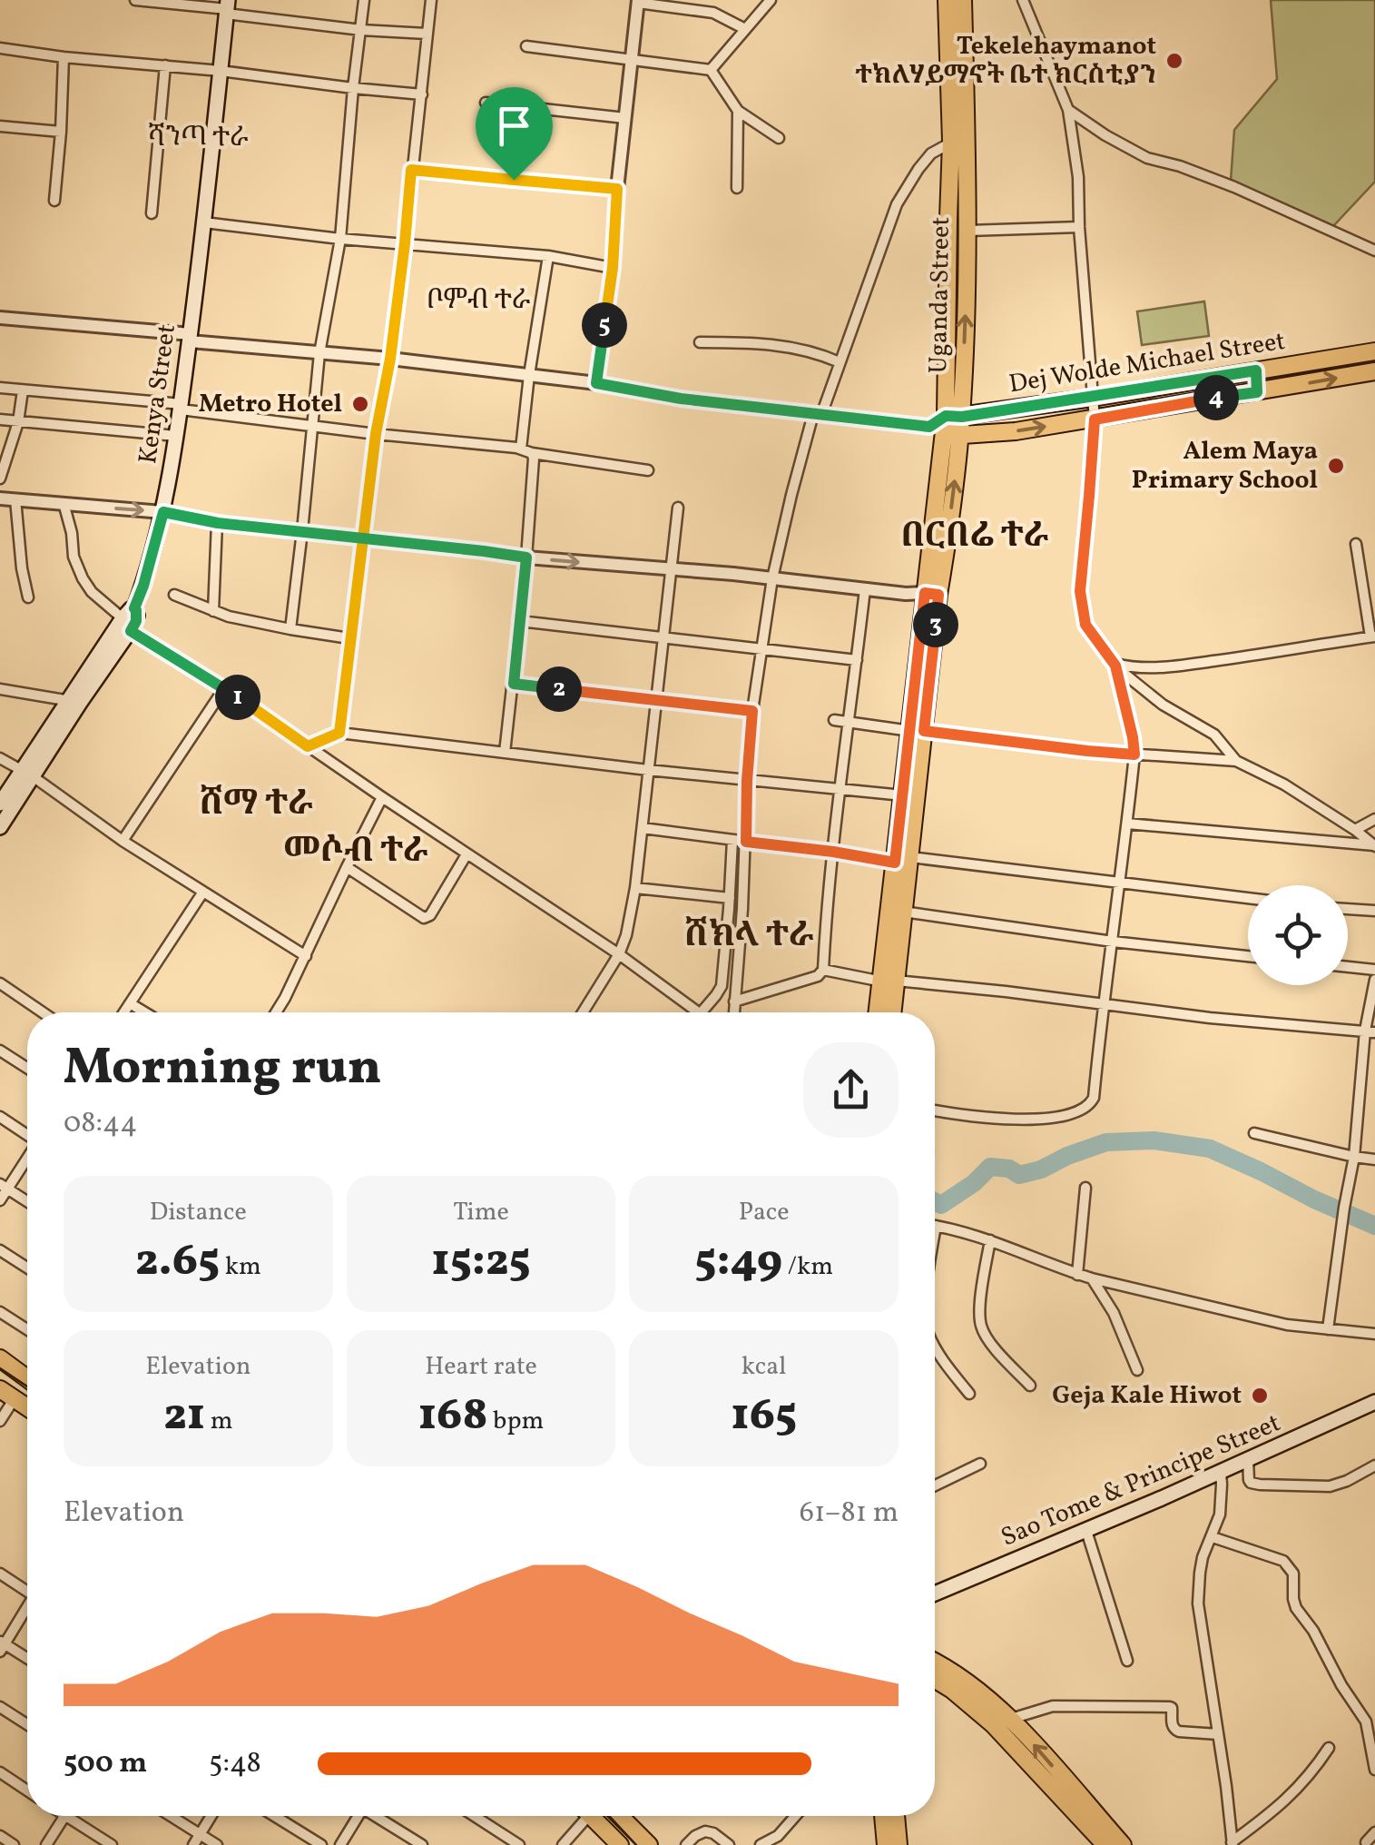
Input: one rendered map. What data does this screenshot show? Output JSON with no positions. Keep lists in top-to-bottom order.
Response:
{
  "streets": {
    "main road": [
      "Uganda Street",
      "Dej Wolde Michael Street",
      "Kenya Street",
      "Sao Tome & Principe Street"
    ]
  },
  "crossings": [
    ["Uganda Street", "Dej Wolde Michael Street"]
  ],
  "districts": [
    "ሻንጣ ተራ",
    "ቦምብ ተራ",
    "በርበሬ ተራ",
    "ሸማ ተራ",
    "መሶብ ተራ",
    "ሸክላ ተራ"
  ],
  "places": [
    "Tekelehaymanot ተክለሃይማኖት ቤተ ክርስቲያን",
    "Metro Hotel",
    "Alem Maya Primary School",
    "Geja Kale Hiwot"
  ],
  "page": {
    "pins": [
      "5",
      "4",
      "3",
      "2",
      "1"
    ],
    "heading": ["Morning run", "08:44"],
    "stats": [
      ["Distance", "2.65 km"],
      ["Time", "15:25"],
      ["Pace", "5:49 /km"],
      ["Elevation", "21 m"],
      ["Heart rate", "168 bpm"],
      ["kcal", "165"]
    ],
    "chart": ["Elevation", "61–81 m"],
    "list": [
      {
        "name": "500 m",
        "note": "5:48"
      }
    ]
  }
}
